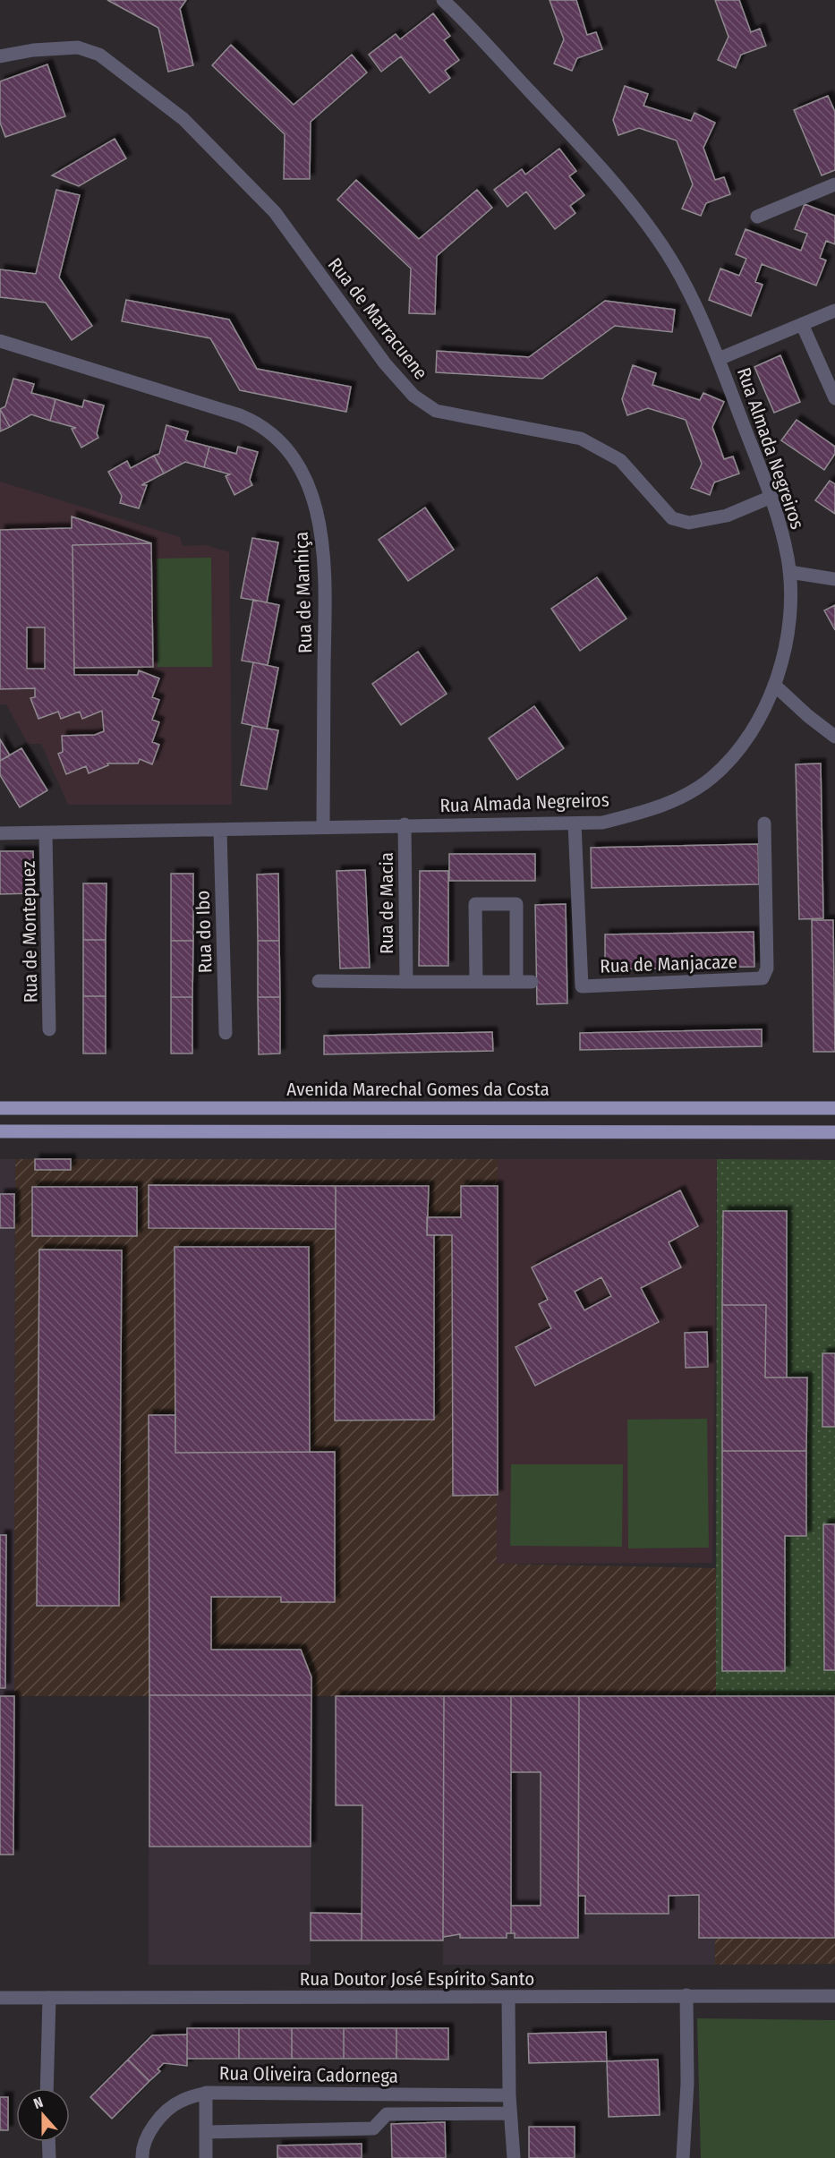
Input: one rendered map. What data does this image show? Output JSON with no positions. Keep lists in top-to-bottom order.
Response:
{
  "streets": {
    "main road": ["Avenida Marechal Gomes da Costa"],
    "street": [
      "Rua de Marracuene",
      "Rua Almada Negreiros",
      "Rua de Manhiça",
      "Rua de Macia",
      "Rua de Montepuez",
      "Rua do Ibo",
      "Rua de Manjacaze",
      "Rua Doutor José Espírito Santo",
      "Rua Oliveira Cadornega"
    ]
  },
  "crossings": [
    ["Rua de Marracuene", "Rua Almada Negreiros"],
    ["Rua Almada Negreiros", "Rua de Manhiça"],
    ["Rua Almada Negreiros", "Rua de Macia"],
    ["Rua Almada Negreiros", "Rua de Montepuez"],
    ["Rua Almada Negreiros", "Rua do Ibo"],
    ["Rua Almada Negreiros", "Rua de Manjacaze"]
  ],
  "north": "top"
}
